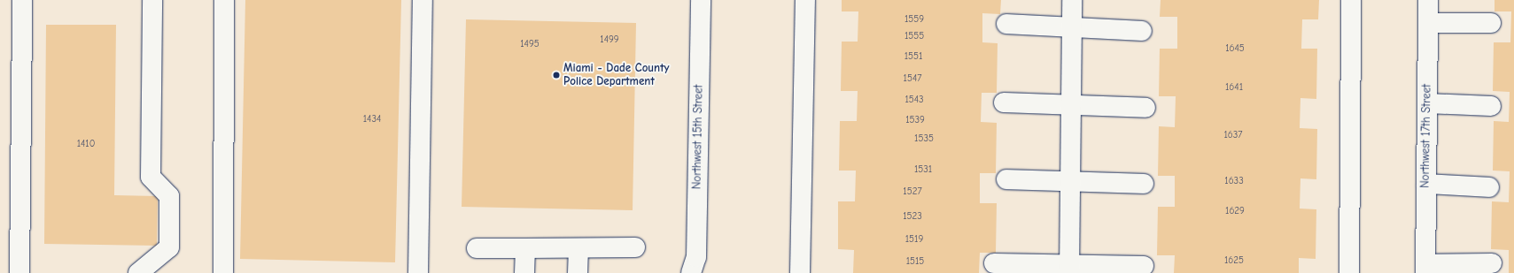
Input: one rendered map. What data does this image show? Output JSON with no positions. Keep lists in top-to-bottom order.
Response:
{
  "streets": {
    "street": ["Northwest 17th Street", "Northwest 15th Street"]
  },
  "places": ["Miami - Dade County Police Department"],
  "house_numbers": [
    "1559",
    "1555",
    "1499",
    "1495",
    "1645",
    "1551",
    "1547",
    "1641",
    "1543",
    "1434",
    "1539",
    "1637",
    "1535",
    "1410",
    "1531",
    "1633",
    "1527",
    "1629",
    "1523",
    "1519",
    "1625",
    "1515"
  ]
}
